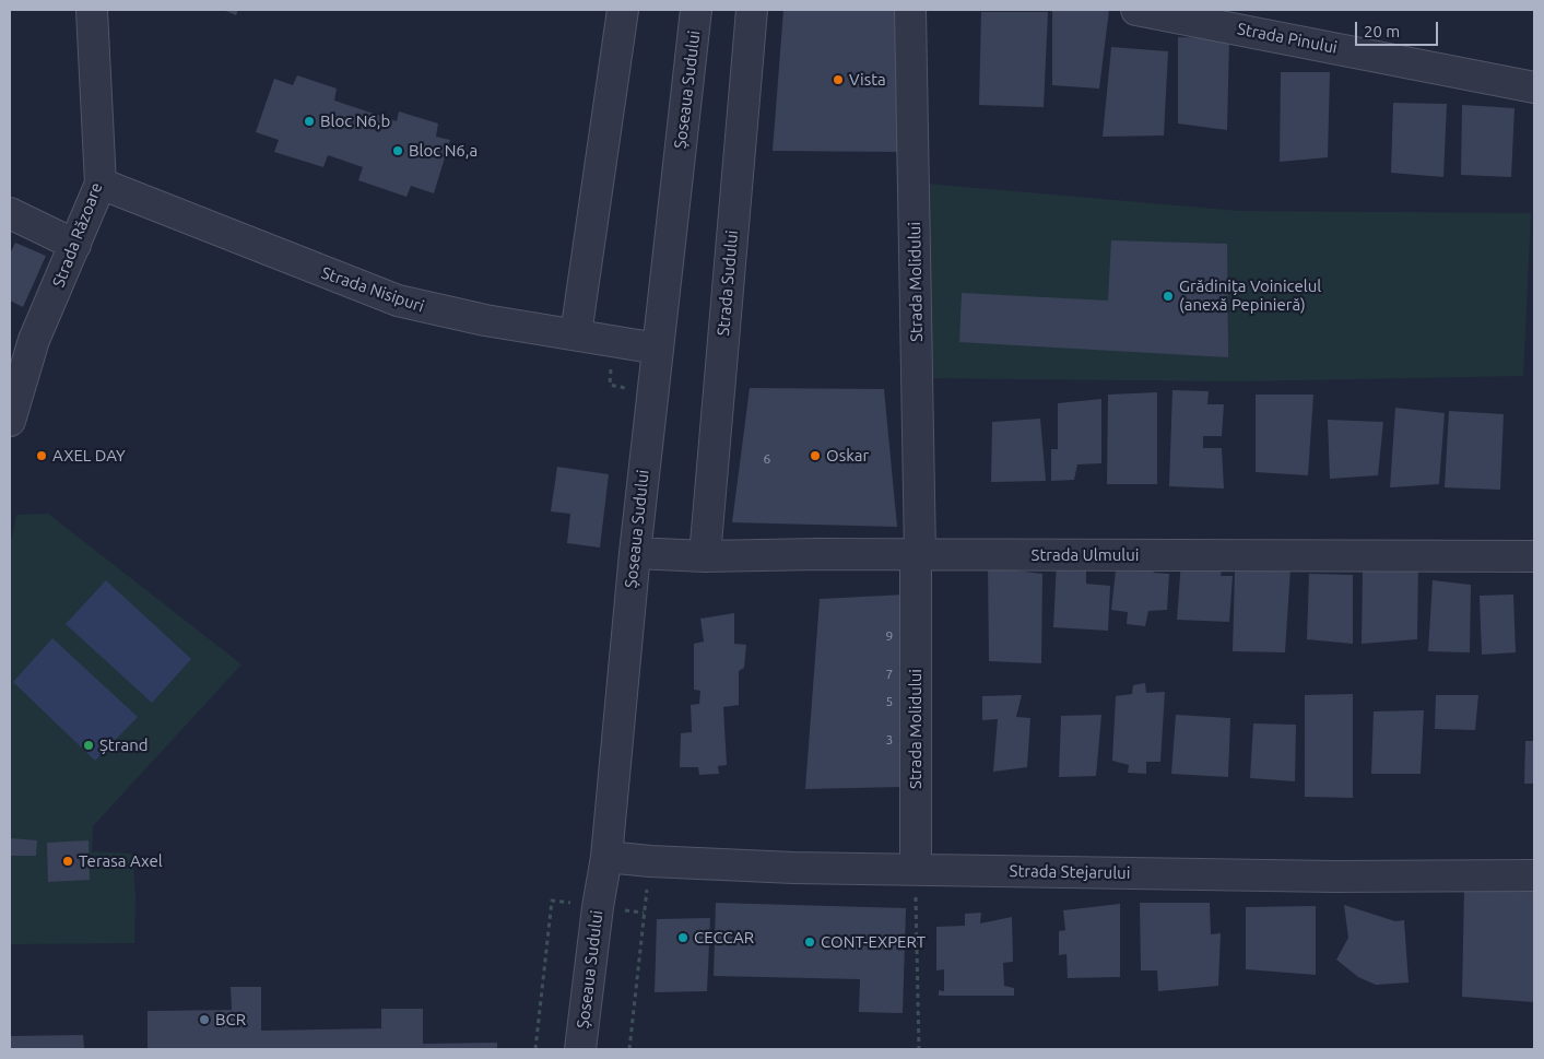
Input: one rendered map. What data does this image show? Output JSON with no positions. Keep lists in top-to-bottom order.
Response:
{
  "streets": {
    "street": [
      "Strada Pinului",
      "Șoseaua Sudului",
      "Strada Răzoare",
      "Strada Molidului",
      "Strada Sudului",
      "Strada Nisipuri",
      "Strada Ulmului",
      "Strada Stejarului"
    ]
  },
  "crossings": [
    ["Șoseaua Sudului", "Strada Nisipuri"],
    ["Șoseaua Sudului", "Strada Ulmului"],
    ["Șoseaua Sudului", "Strada Stejarului"],
    ["Strada Răzoare", "Strada Nisipuri"],
    ["Strada Molidului", "Strada Ulmului"],
    ["Strada Molidului", "Strada Stejarului"],
    ["Strada Sudului", "Strada Ulmului"]
  ],
  "places": [
    "Vista",
    "Bloc N6,b",
    "Bloc N6,a",
    "Grădinița Voinicelul (anexă Pepinieră)",
    "AXEL DAY",
    "Oskar",
    "Ștrand",
    "Terasa Axel",
    "CECCAR",
    "CONT-EXPERT",
    "BCR"
  ],
  "house_numbers": [
    "6",
    "9",
    "7",
    "5",
    "3"
  ],
  "scale_bar": "20 m"
}
